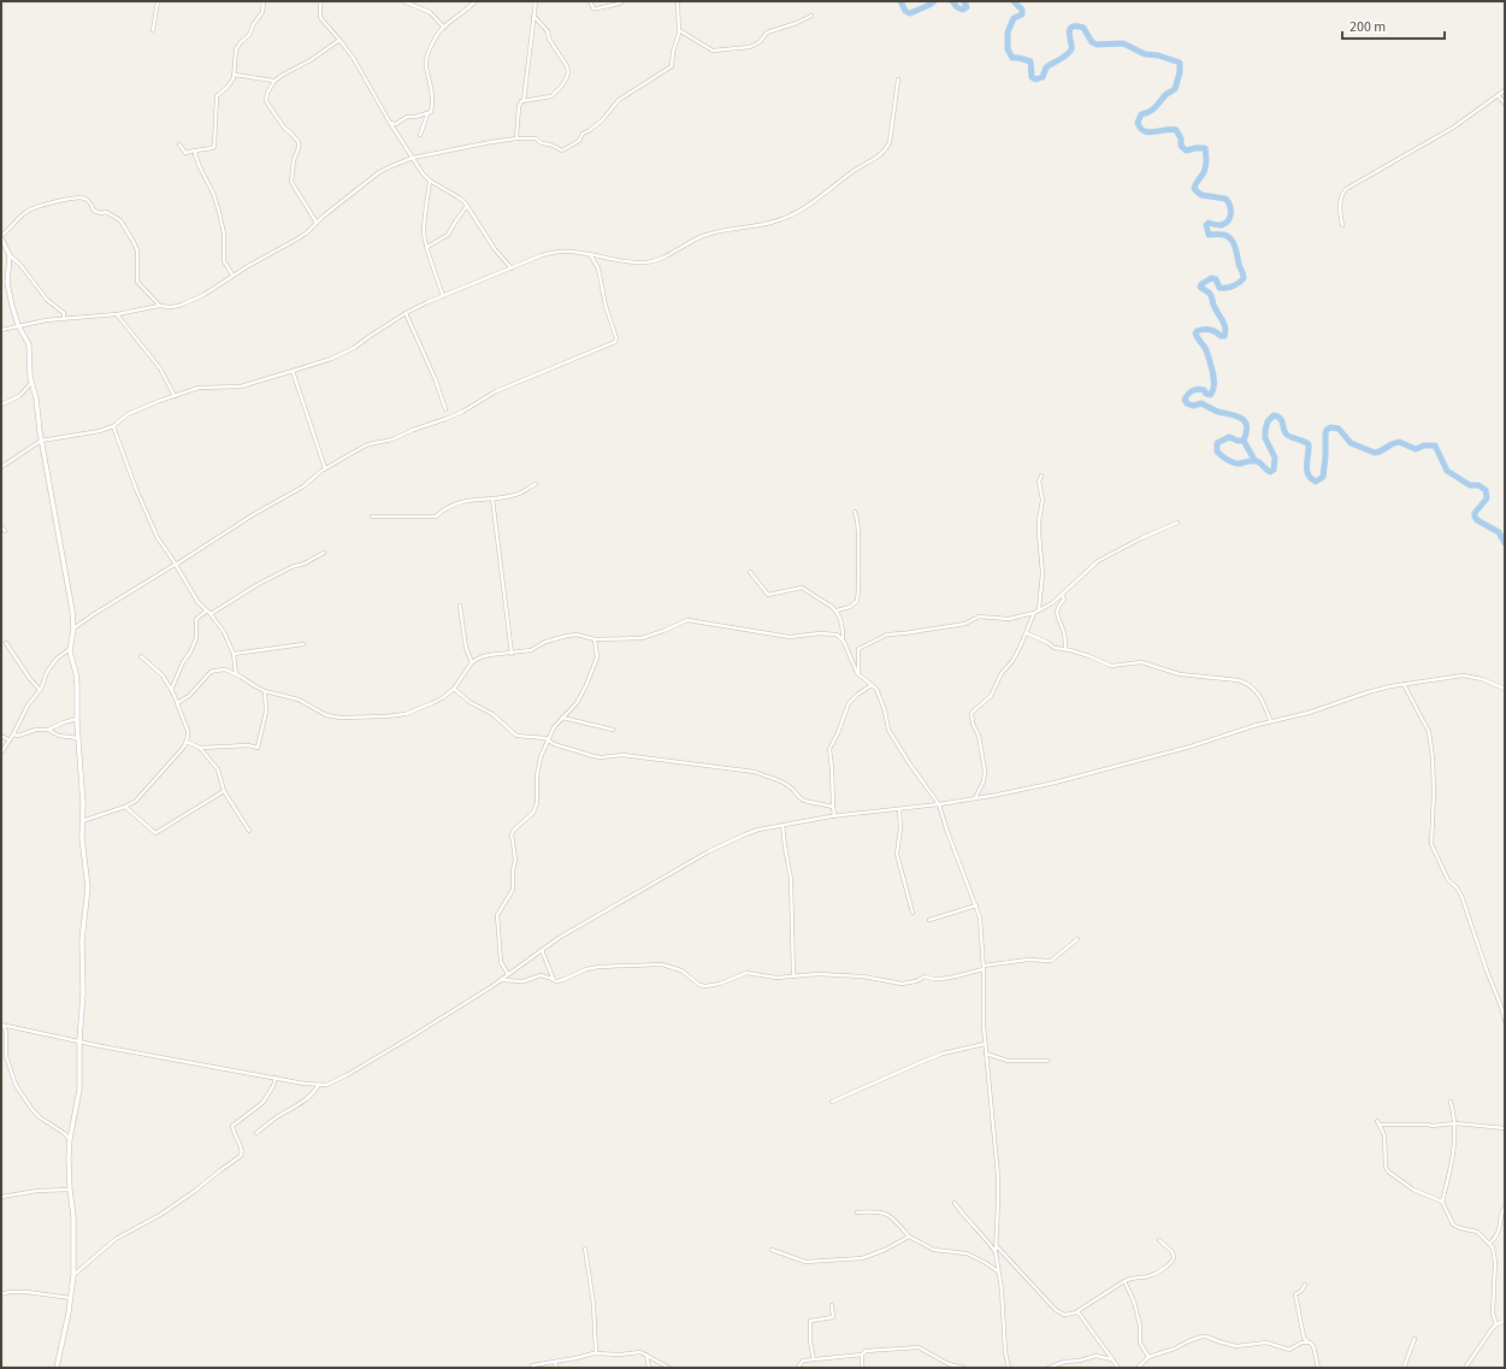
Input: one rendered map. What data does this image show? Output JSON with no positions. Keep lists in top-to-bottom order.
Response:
{
  "scale_bar": "200 m"
}
